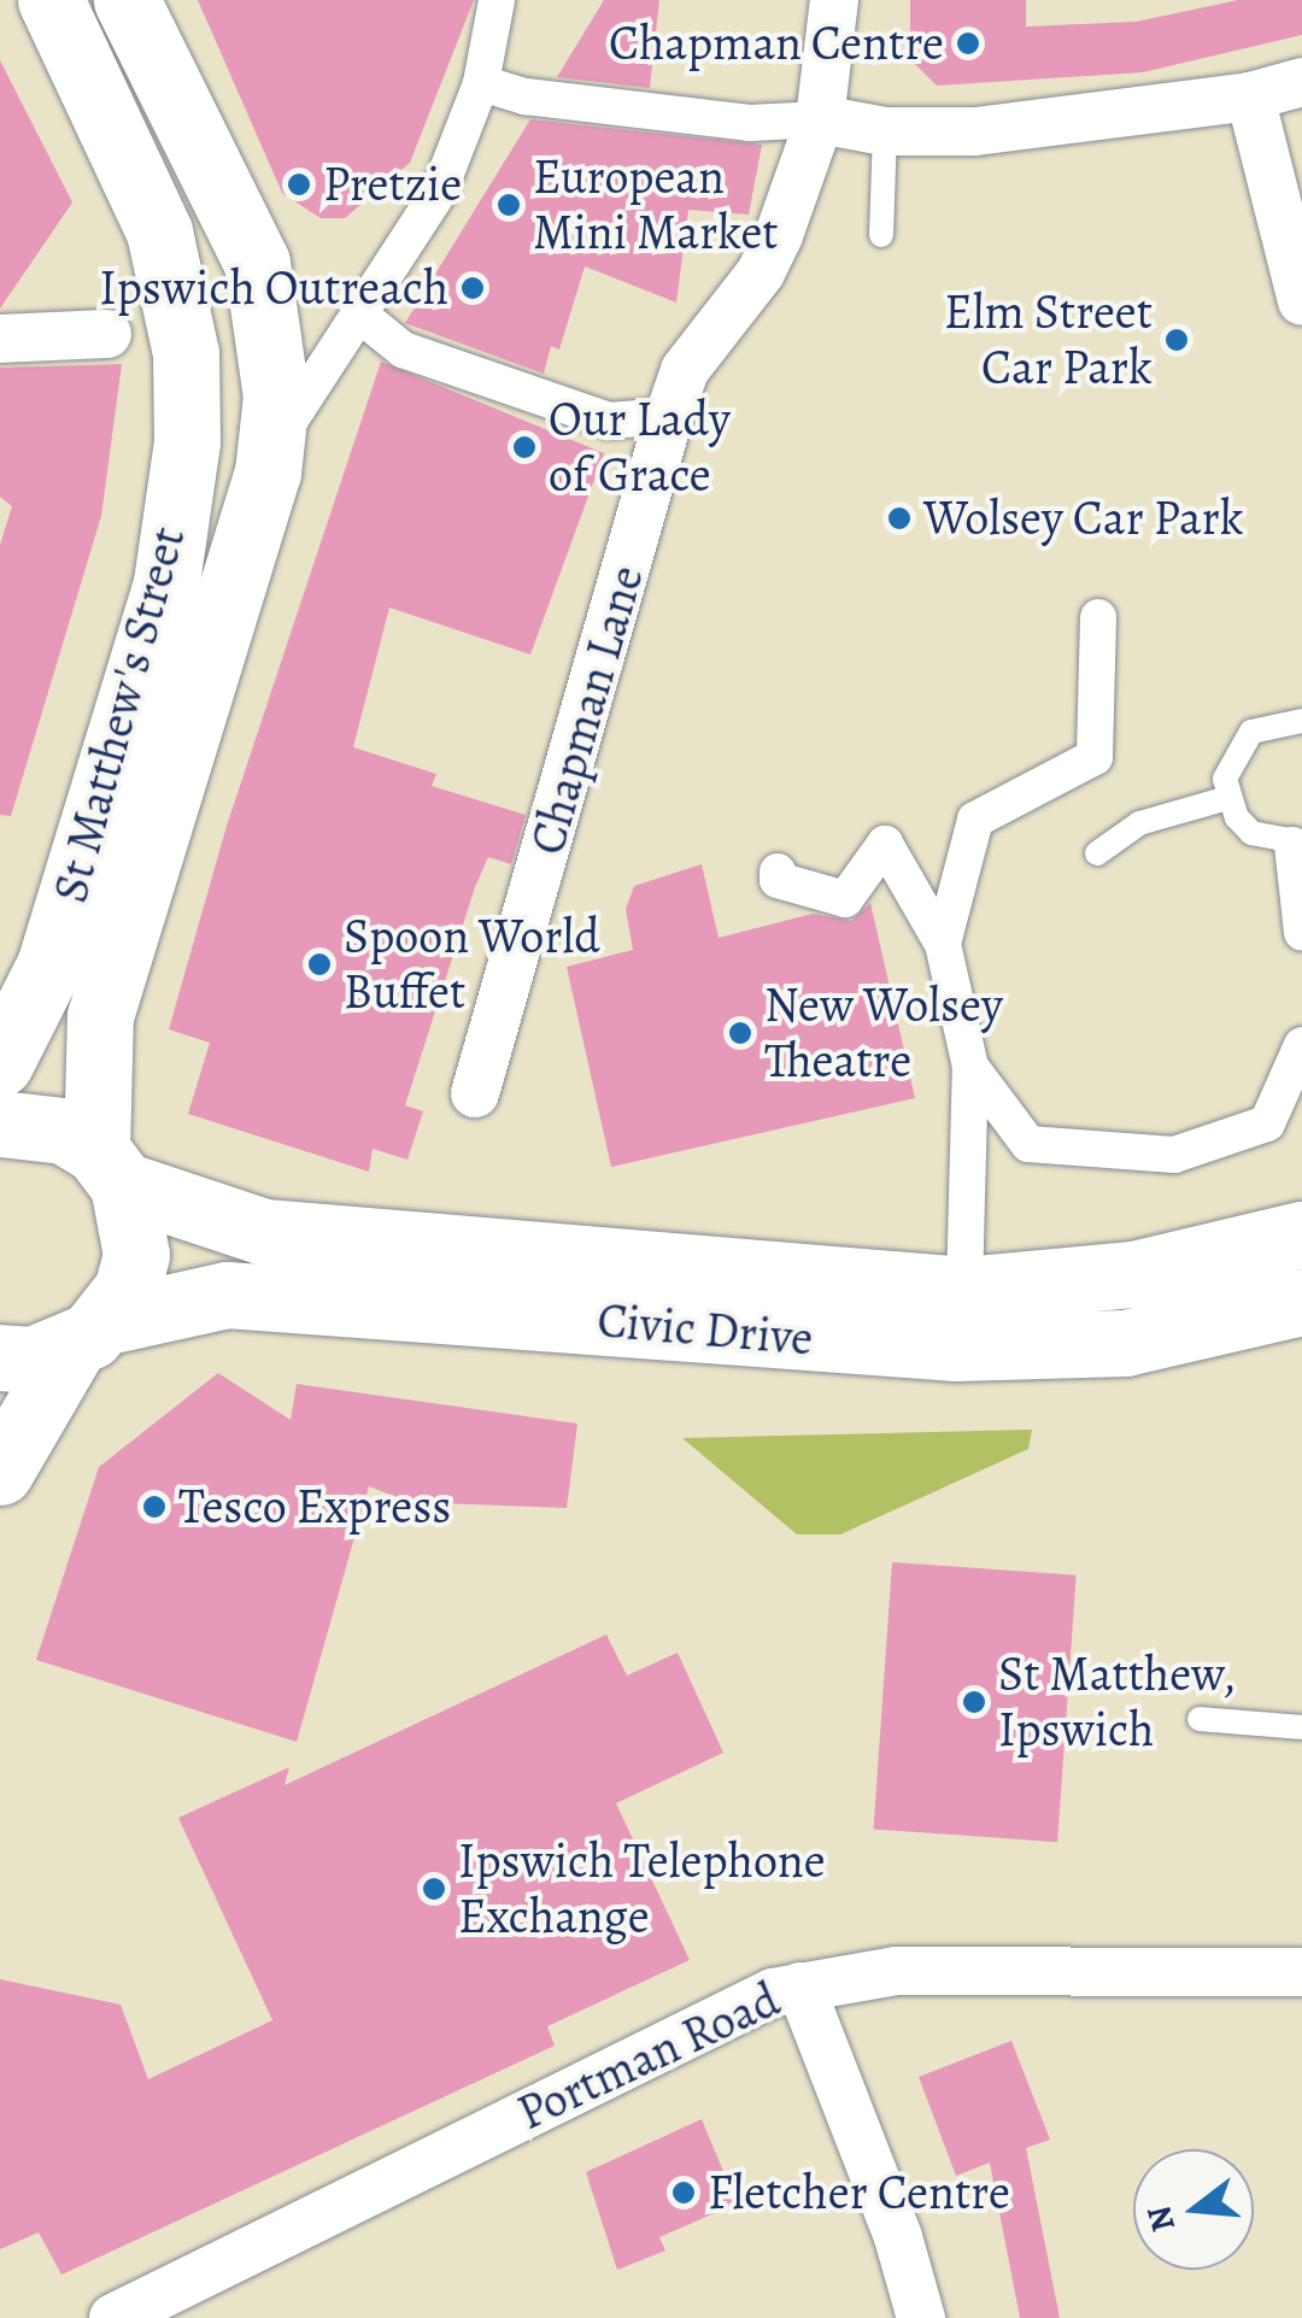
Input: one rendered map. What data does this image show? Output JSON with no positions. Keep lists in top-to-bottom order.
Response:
{
  "streets": {
    "main road": ["St Matthew's Street", "Civic Drive"],
    "street": ["Chapman Lane", "Portman Road"]
  },
  "crossings": [
    ["St Matthew's Street", "Civic Drive"]
  ],
  "places": [
    "Chapman Centre",
    "Pretzie",
    "European Mini Market",
    "Ipswich Outreach",
    "Elm Street Car Park",
    "Our Lady of Grace",
    "Wolsey Car Park",
    "Spoon World Buffet",
    "New Wolsey Theatre",
    "Tesco Express",
    "St Matthew, Ipswich",
    "Ipswich Telephone Exchange",
    "Fletcher Centre"
  ],
  "north": "left"
}
